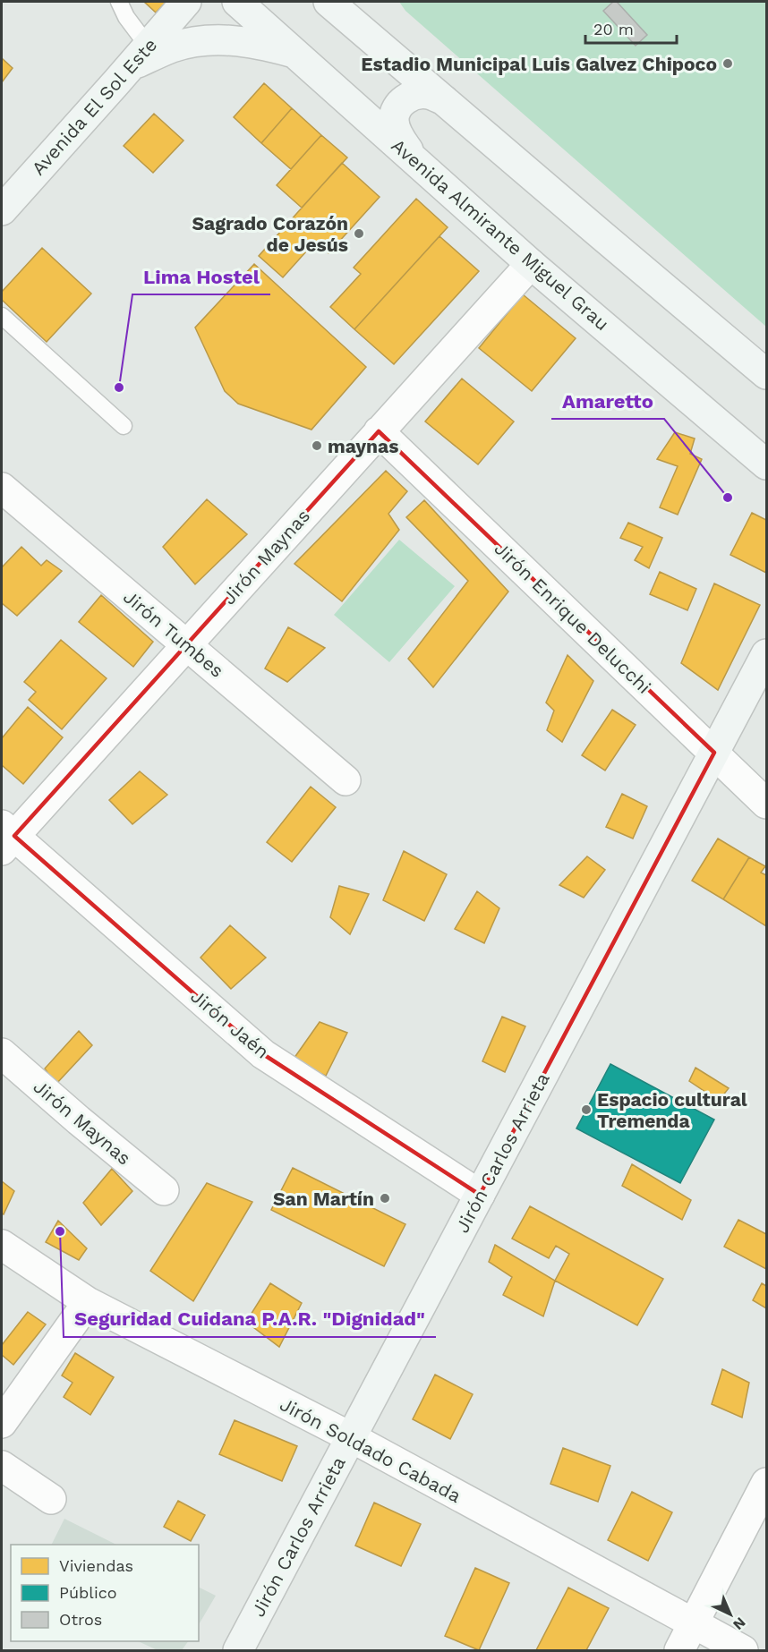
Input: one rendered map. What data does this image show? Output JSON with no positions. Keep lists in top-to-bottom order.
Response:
{
  "streets": {
    "main road": ["Avenida El Sol Este", "Avenida Almirante Miguel Grau", "Jirón Carlos Arrieta"],
    "street": [
      "Jirón Maynas",
      "Jirón Enrique Delucchi",
      "Jirón Tumbes",
      "Jirón Jaén",
      "Jirón Soldado Cabada"
    ]
  },
  "crossings": [
    ["Avenida Almirante Miguel Grau", "Jirón Maynas"],
    ["Jirón Maynas", "Jirón Enrique Delucchi"],
    ["Jirón Maynas", "Jirón Tumbes"],
    ["Jirón Maynas", "Jirón Jaén"],
    ["Jirón Enrique Delucchi", "Jirón Carlos Arrieta"],
    ["Jirón Jaén", "Jirón Carlos Arrieta"],
    ["Jirón Carlos Arrieta", "Jirón Soldado Cabada"]
  ],
  "places": [
    "Estadio Municipal Luis Galvez Chipoco",
    "Sagrado Corazón de Jesús",
    "Lima Hostel",
    "maynas",
    "Amaretto",
    "Espacio cultural Tremenda",
    "San Martín",
    "Seguridad Cuidana P.A.R. \"Dignidad\""
  ],
  "legend": ["Viviendas", "Público", "Otros"],
  "scale_bar": "20 m",
  "north": "bottom right"
}
